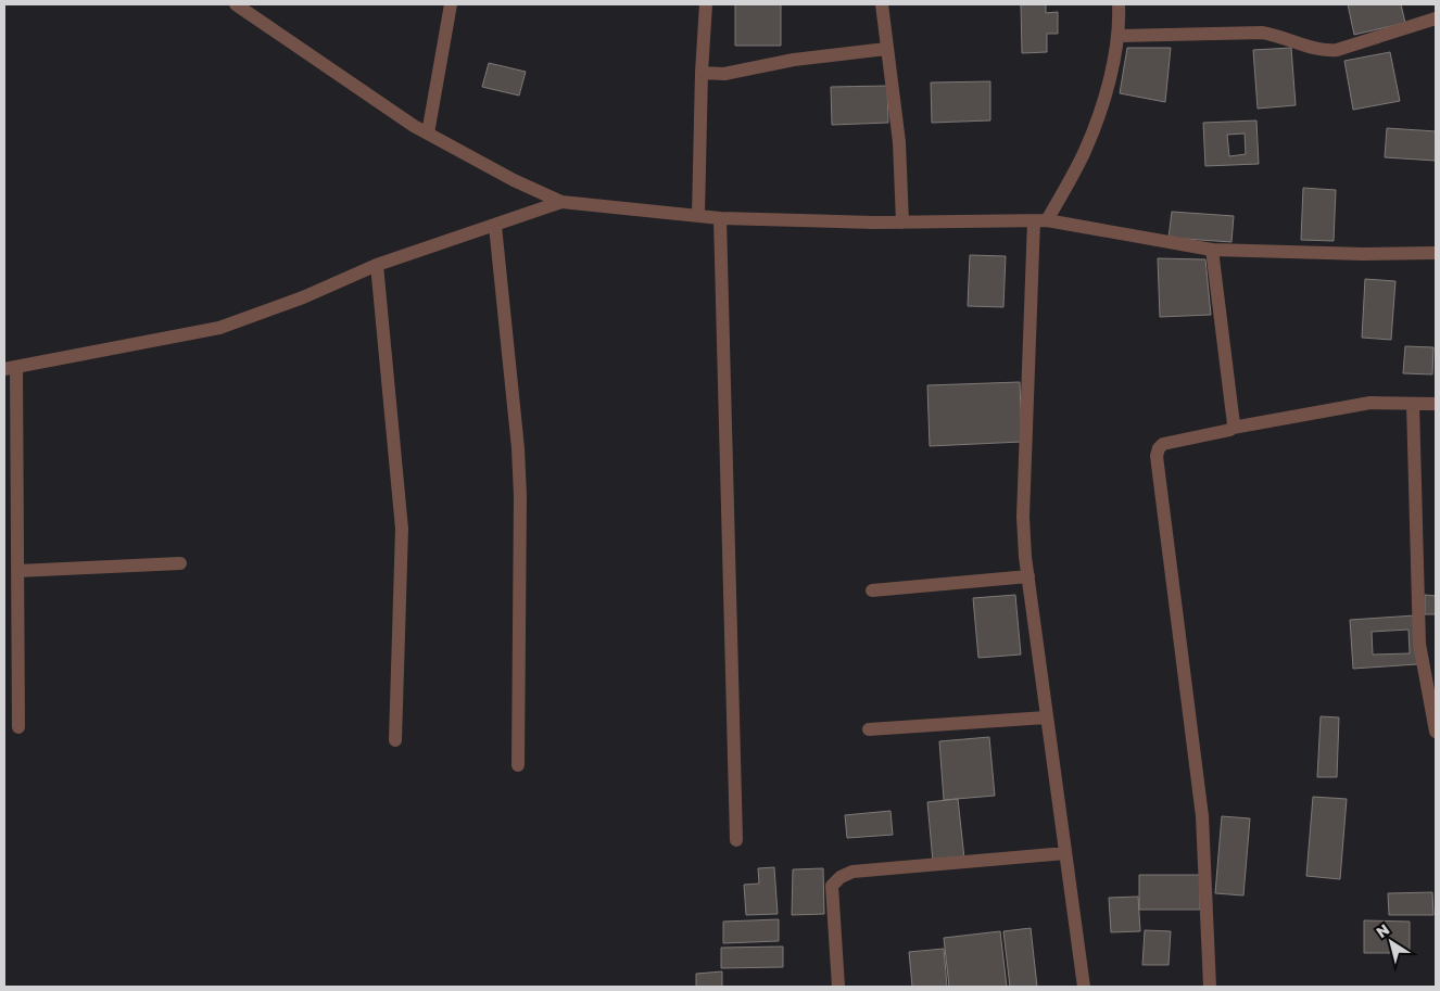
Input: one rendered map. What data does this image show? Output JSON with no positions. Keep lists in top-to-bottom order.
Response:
{
  "north": "top left"
}
